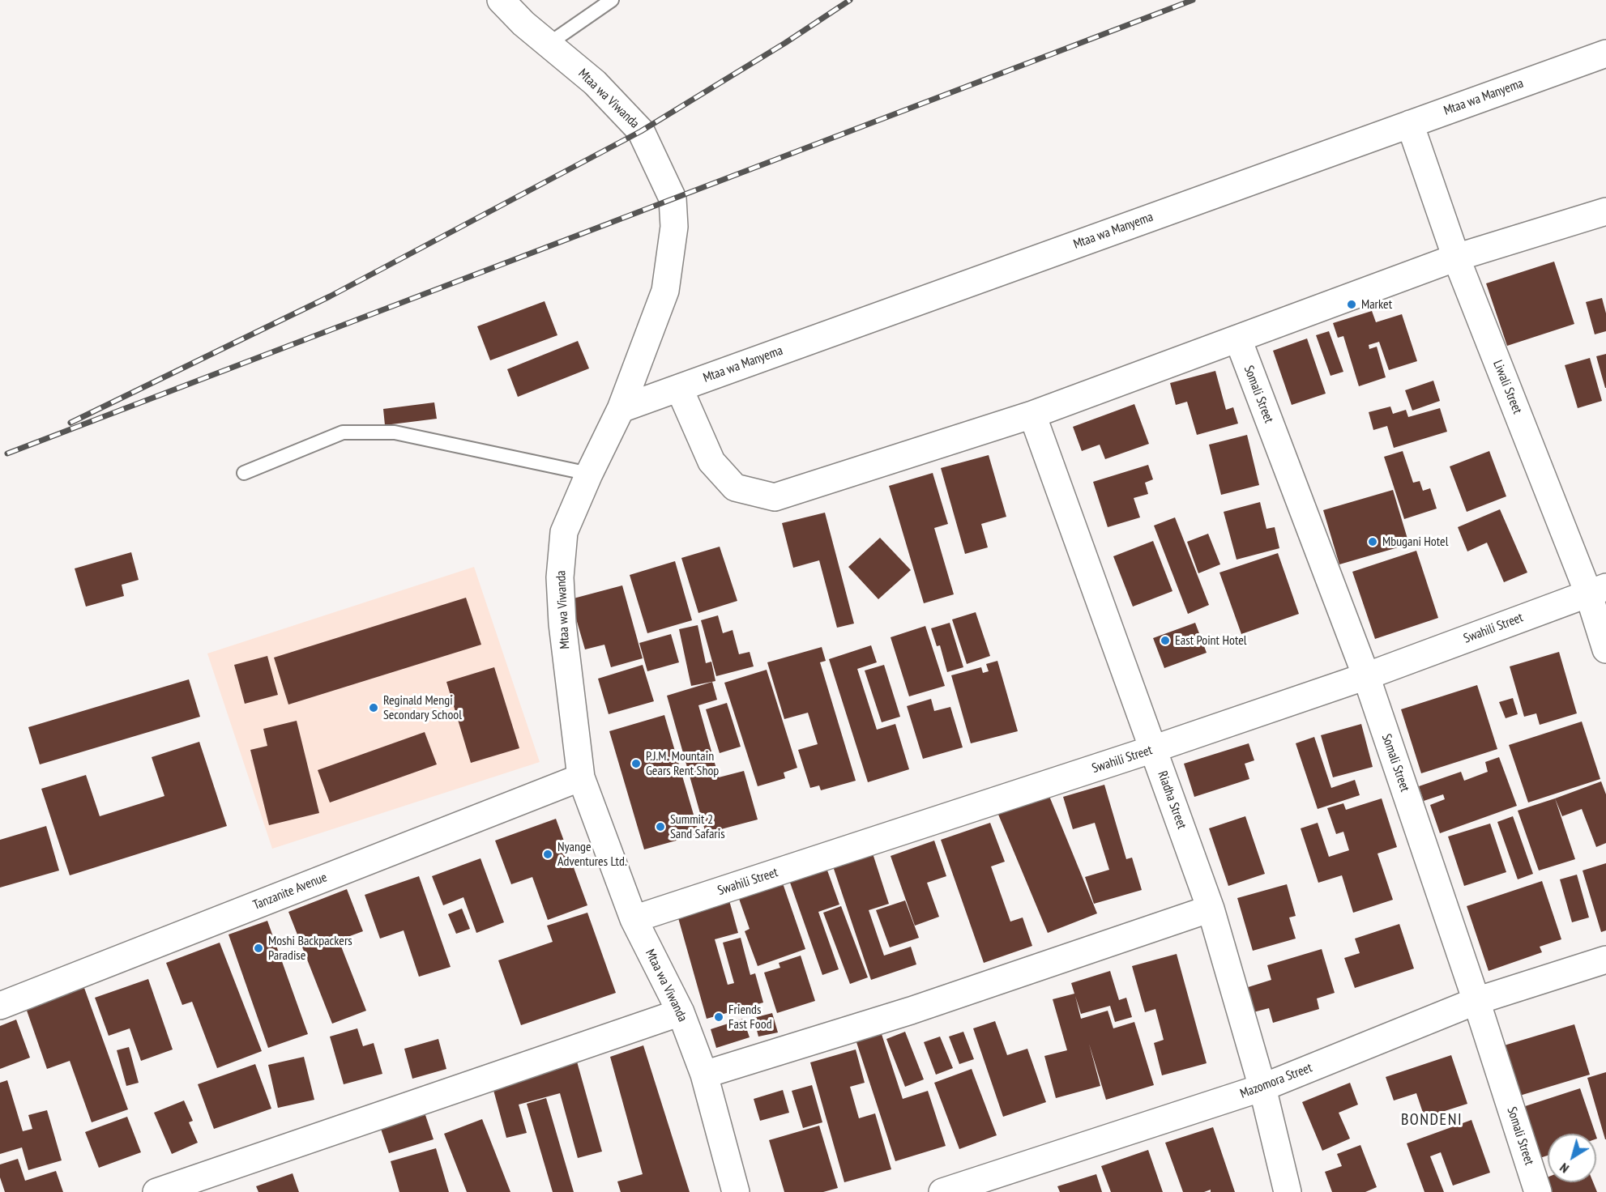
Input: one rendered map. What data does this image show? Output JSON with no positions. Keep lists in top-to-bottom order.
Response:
{
  "streets": {
    "street": [
      "Mtaa wa Manyema",
      "Mtaa wa Viwanda",
      "Liwali Street",
      "Somali Street",
      "Swahili Street",
      "Riadha Street",
      "Tanzanite Avenue",
      "Mazomora Street"
    ]
  },
  "crossings": [
    ["Mtaa wa Manyema", "Mtaa wa Viwanda"],
    ["Mtaa wa Manyema", "Liwali Street"],
    ["Mtaa wa Viwanda", "Swahili Street"],
    ["Mtaa wa Viwanda", "Tanzanite Avenue"],
    ["Liwali Street", "Swahili Street"],
    ["Somali Street", "Swahili Street"],
    ["Somali Street", "Mazomora Street"],
    ["Swahili Street", "Riadha Street"],
    ["Riadha Street", "Mazomora Street"]
  ],
  "districts": ["BONDENI"],
  "places": [
    "Market",
    "Mbugani Hotel",
    "East Point Hotel",
    "Reginald Mengi Secondary School",
    "P.J.M. Mountain Gears Rent Shop",
    "Summit 2 Sand Safaris",
    "Nyange Adventures Ltd.",
    "Moshi Backpackers Paradise",
    "Friends Fast Food"
  ],
  "north": "bottom left"
}
